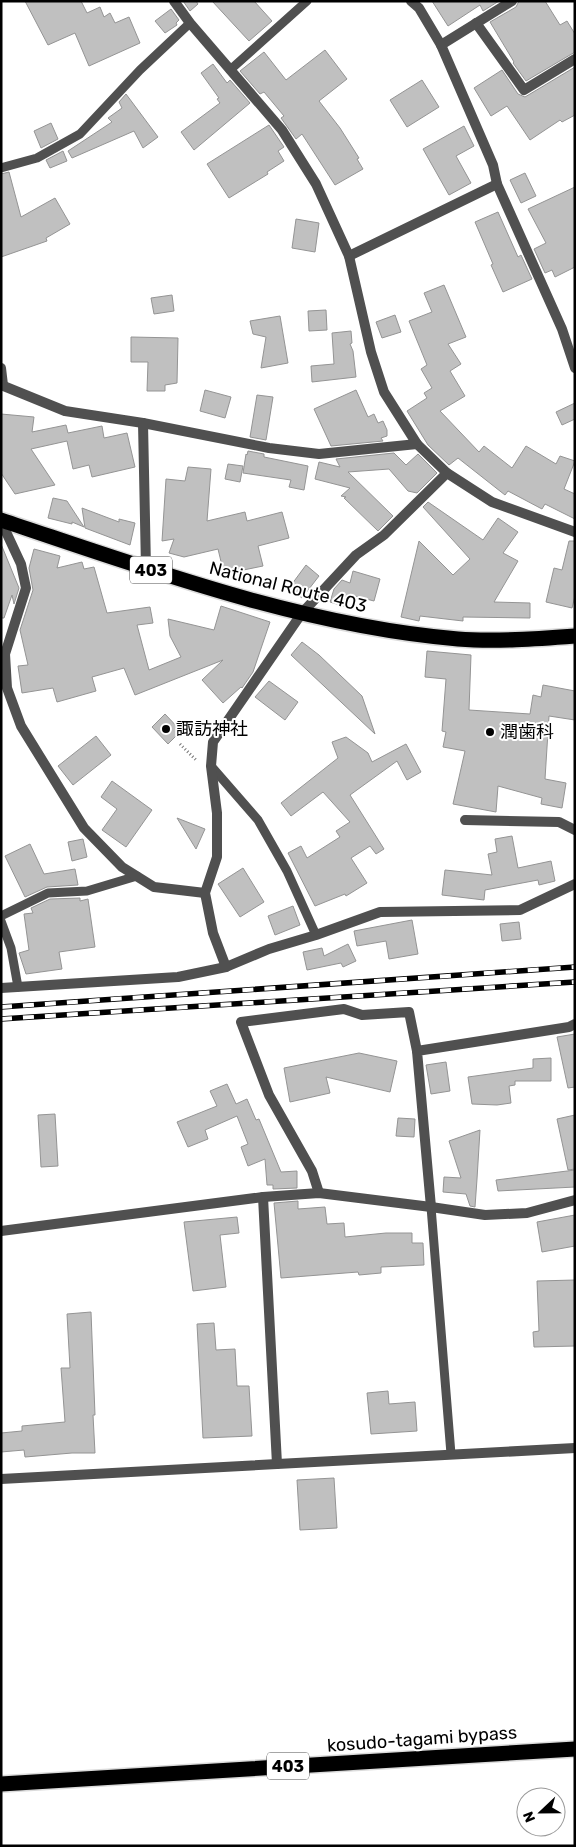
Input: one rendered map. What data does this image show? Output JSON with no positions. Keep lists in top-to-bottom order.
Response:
{
  "streets": {
    "highway": ["403", "National Route 403", "kosudo-tagami bypass"]
  },
  "places": ["諏訪神社", "潤歯科"],
  "north": "left"
}
